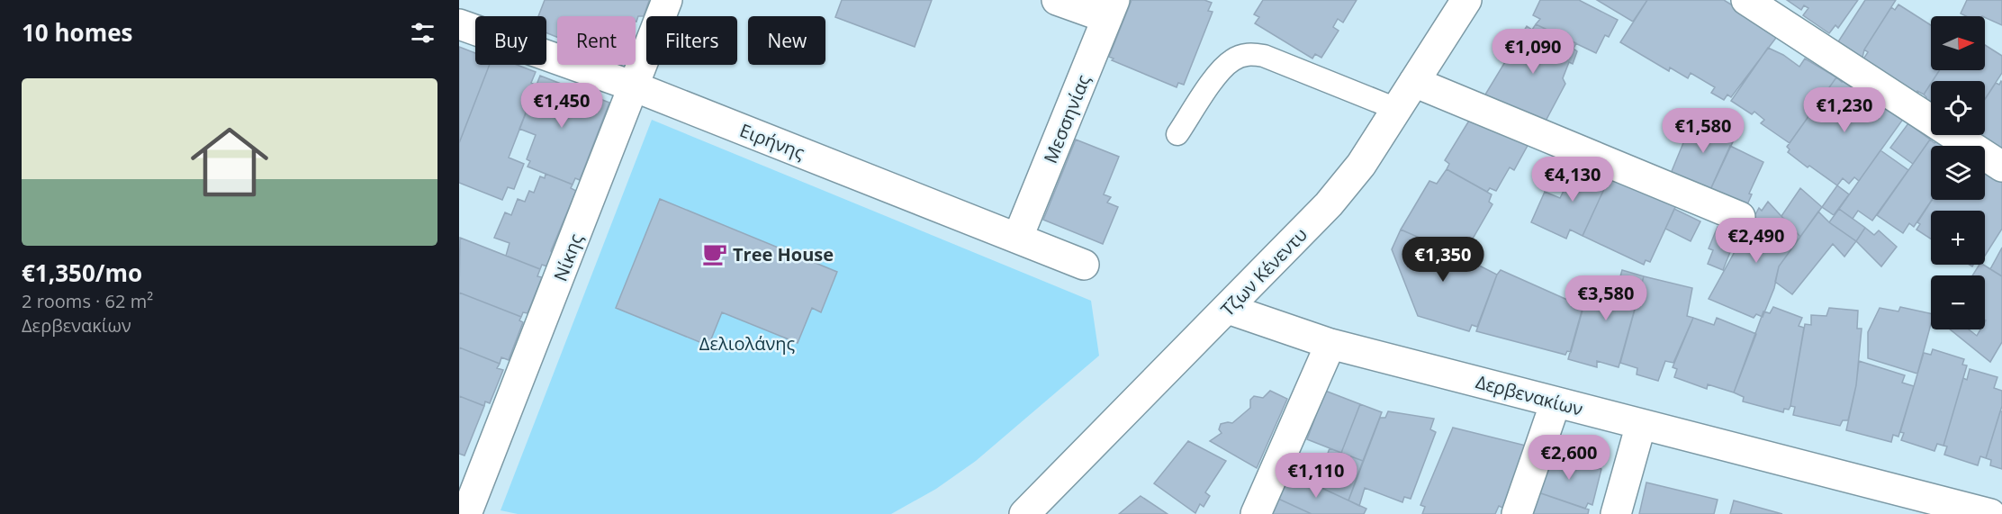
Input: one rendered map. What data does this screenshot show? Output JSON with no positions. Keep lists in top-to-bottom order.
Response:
{
  "streets": {
    "street": [
      "Μεσσηνίας",
      "Ειρήνης",
      "Νίκης",
      "Τζων Κένεντυ",
      "Δερβενακίων"
    ]
  },
  "crossings": [
    ["Μεσσηνίας", "Ειρήνης"],
    ["Ειρήνης", "Νίκης"],
    ["Τζων Κένεντυ", "Δερβενακίων"]
  ],
  "parks": ["Δελιολάνης"],
  "places": {
    "cafe": ["Tree House"]
  },
  "north": "right",
  "page": {
    "heading": "10 homes",
    "map_buttons": ["+", "−"],
    "chip": [
      "Buy",
      "Rent",
      "Filters",
      "New"
    ],
    "price": [
      "€1,090",
      "€1,450",
      "€1,230",
      "€1,580",
      "€4,130",
      "€2,490",
      "€1,350",
      "€3,580",
      "€2,600",
      "€1,110"
    ],
    "list": [
      {
        "name": "€1,350/mo",
        "note": "2 rooms · 62 m² · Δερβενακίων"
      }
    ]
  }
}
